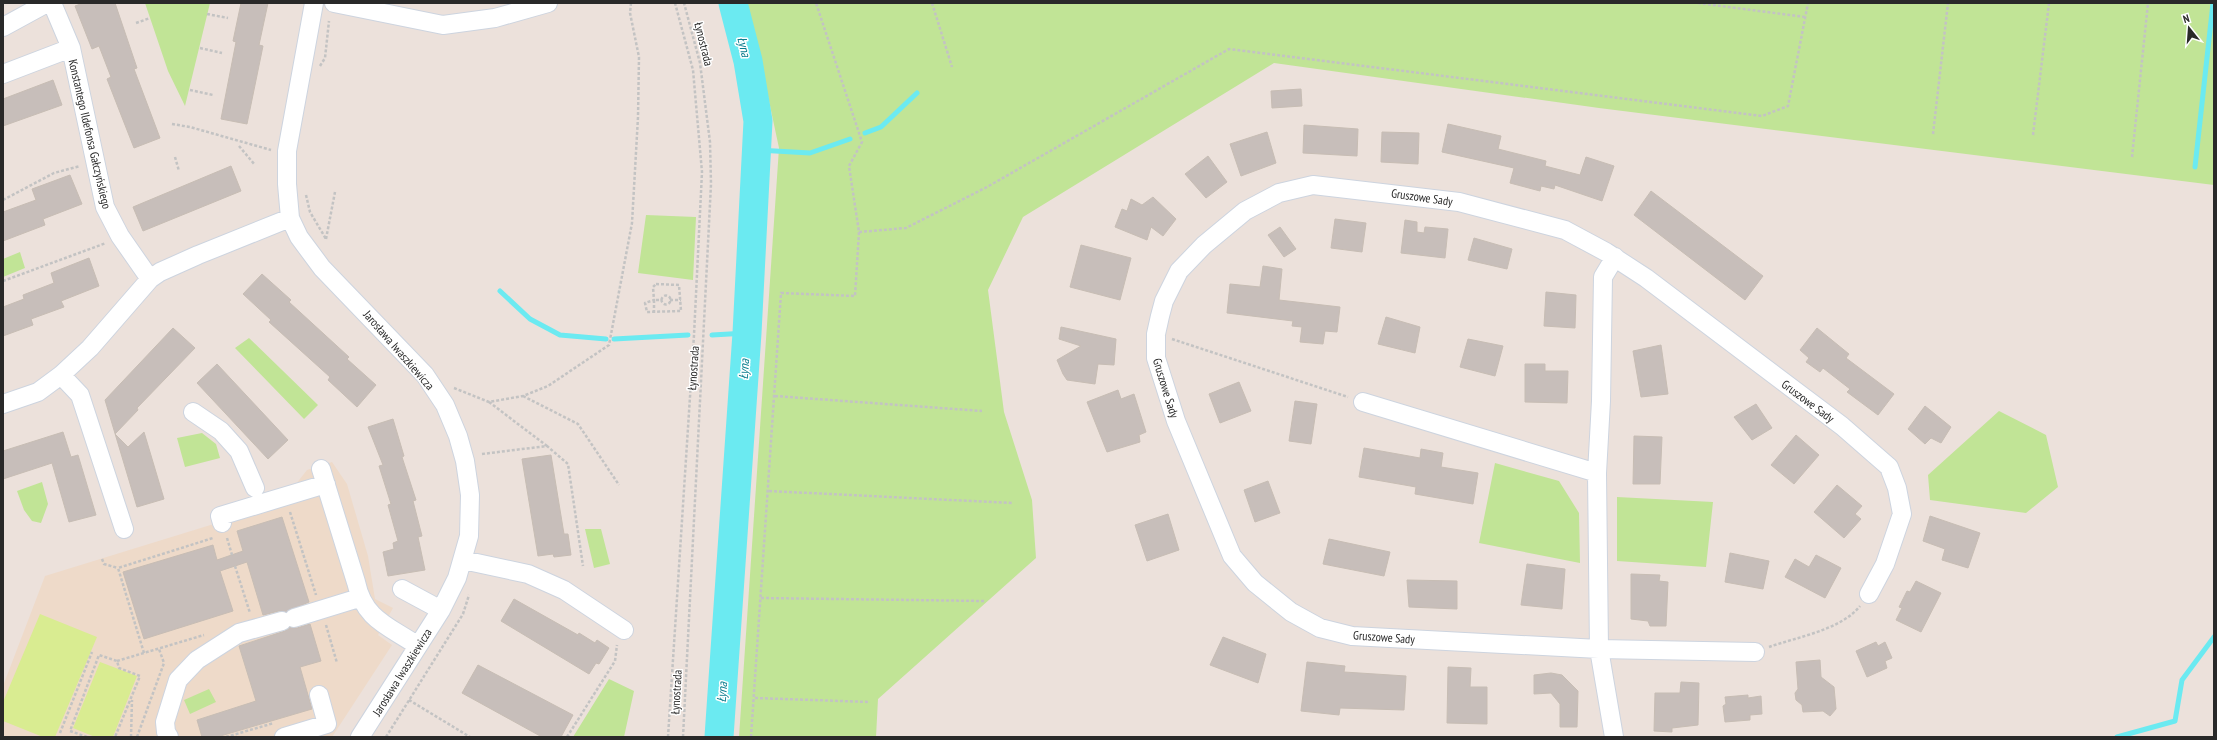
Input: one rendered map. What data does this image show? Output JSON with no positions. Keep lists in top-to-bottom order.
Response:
{
  "streets": {
    "street": ["Konstantego Ildefonsa Gałczyńskiego", "Gruszowe Sady", "Jarosława Iwaszkiewicza"],
    "path": ["Łynostrada"]
  },
  "water": ["Łyna"],
  "north": "top"
}
